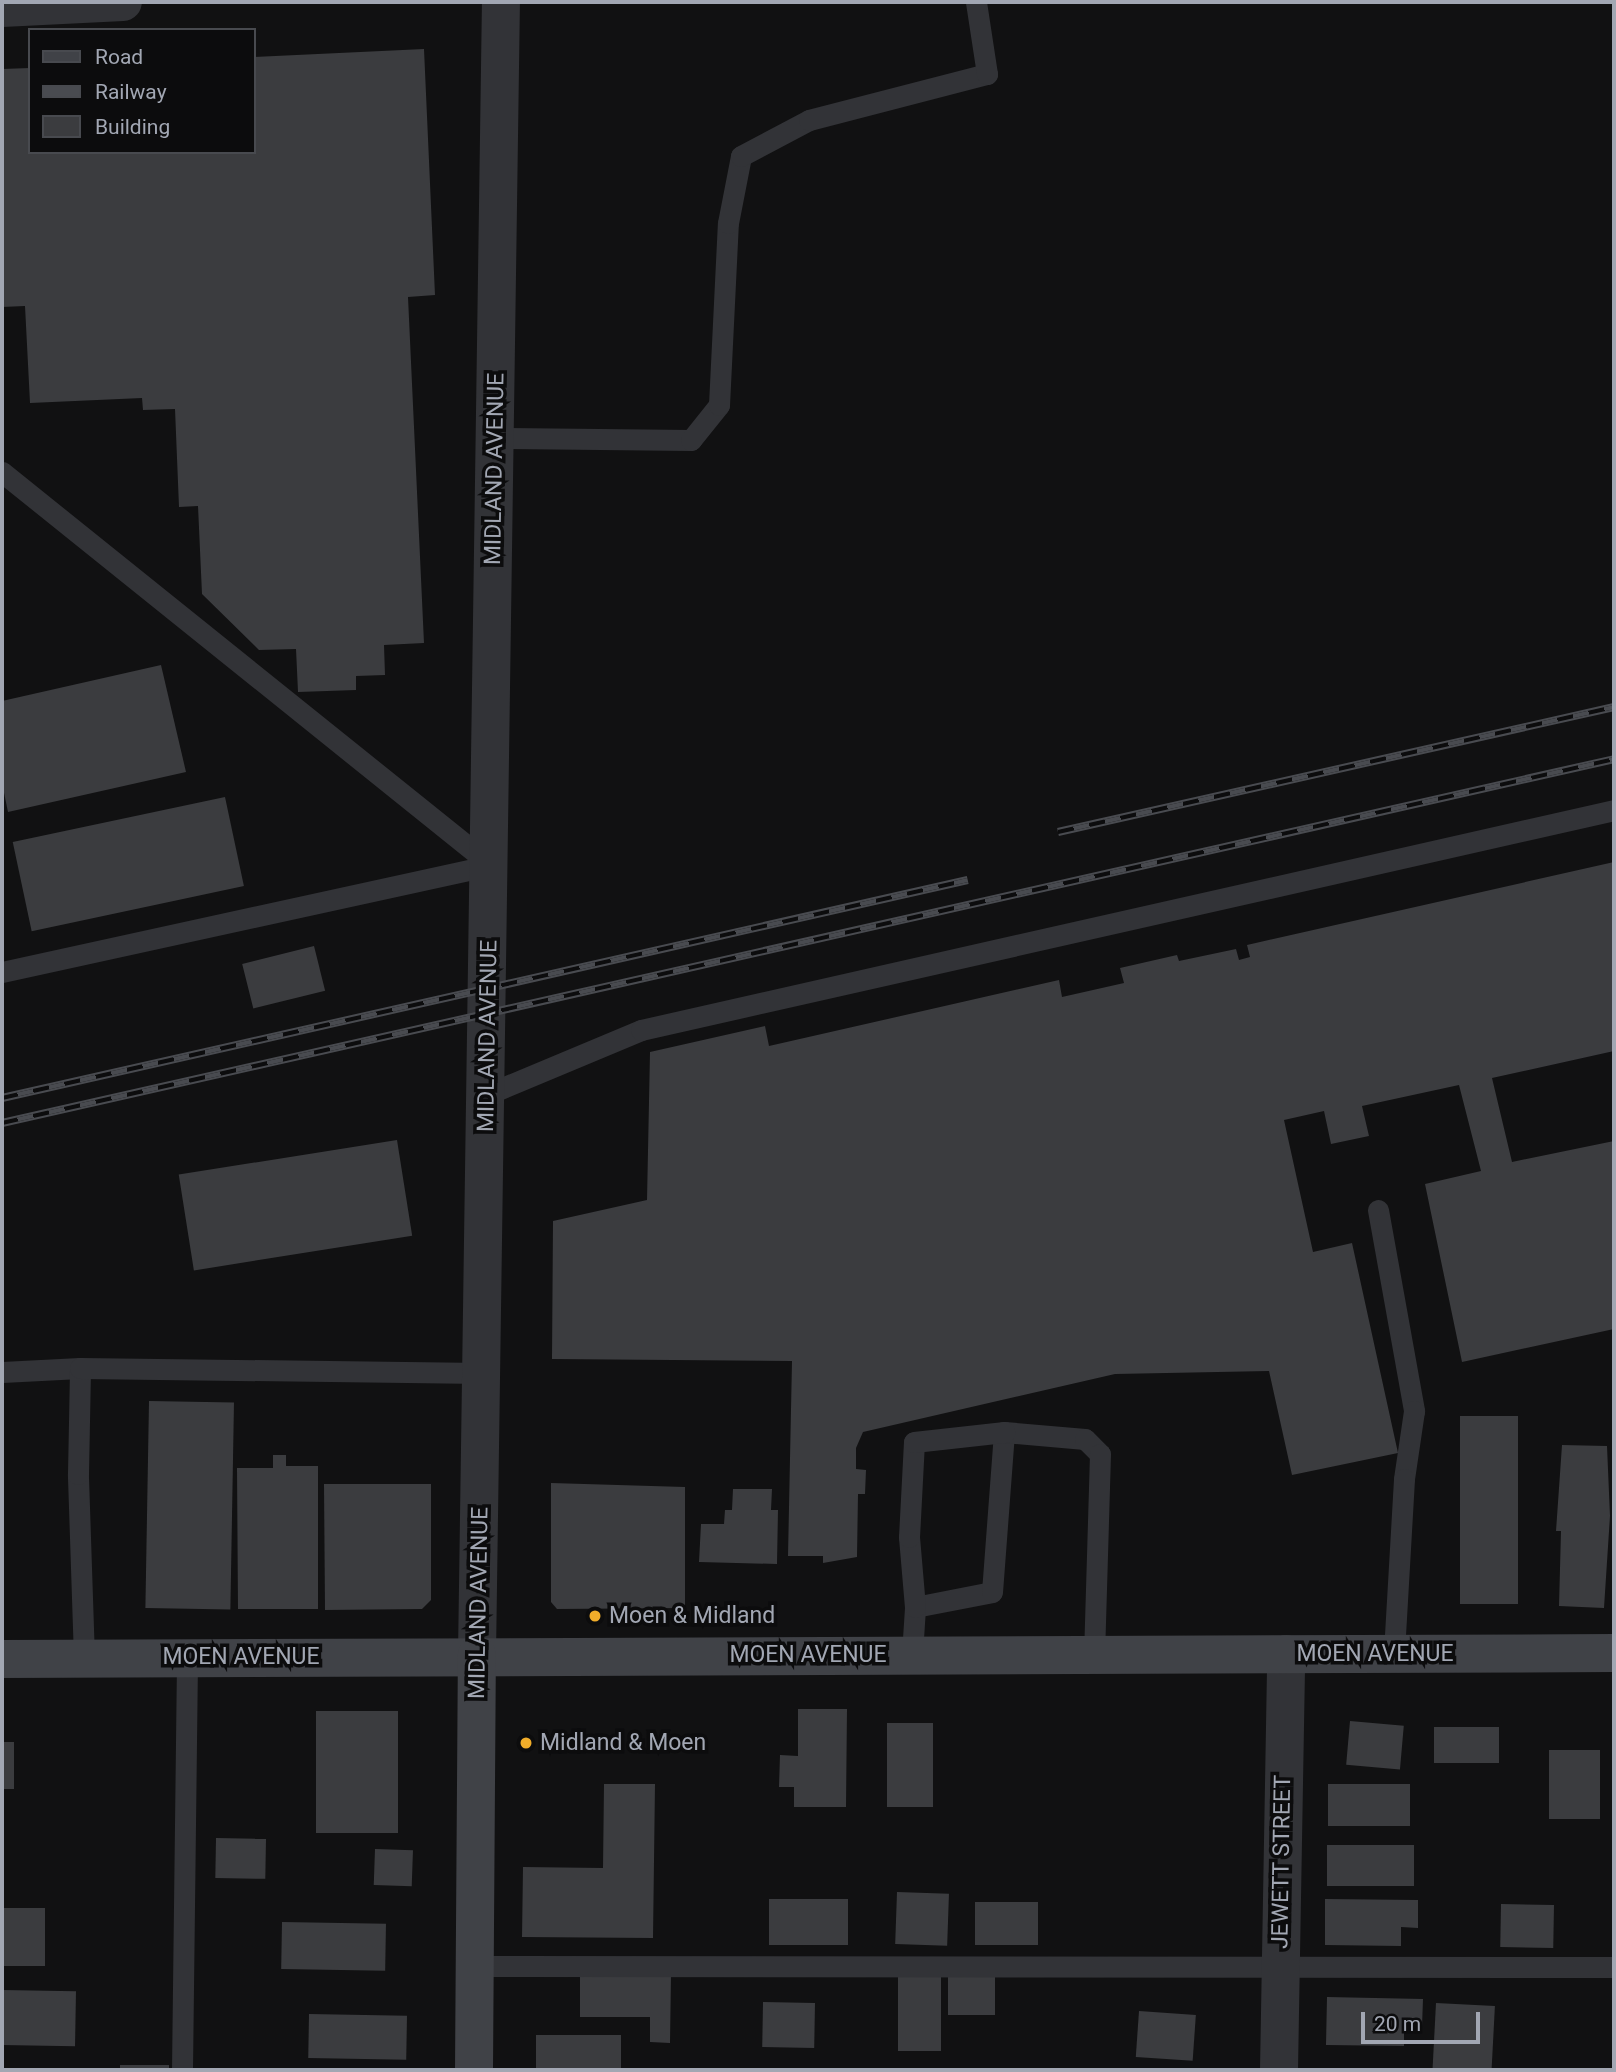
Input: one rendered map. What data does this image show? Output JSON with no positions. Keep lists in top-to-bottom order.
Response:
{
  "streets": {
    "street": ["MIDLAND AVENUE", "MOEN AVENUE", "JEWETT STREET"]
  },
  "crossings": [
    ["MIDLAND AVENUE", "MOEN AVENUE"],
    ["MOEN AVENUE", "JEWETT STREET"]
  ],
  "places": ["Moen & Midland", "Midland & Moen"],
  "legend": ["Road", "Railway", "Building"],
  "scale_bar": "20 m"
}
